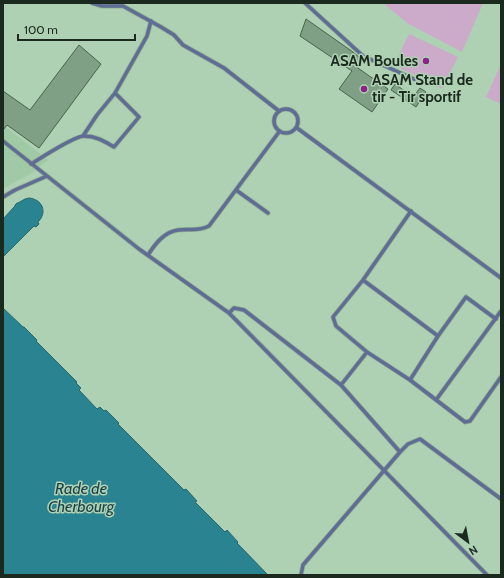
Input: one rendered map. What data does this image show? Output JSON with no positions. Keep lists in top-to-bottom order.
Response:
{
  "water": ["Rade de Cherbourg"],
  "places": ["ASAM Boules", "ASAM Stand de tir - Tir sportif"],
  "scale_bar": "100 m",
  "north": "bottom right"
}
